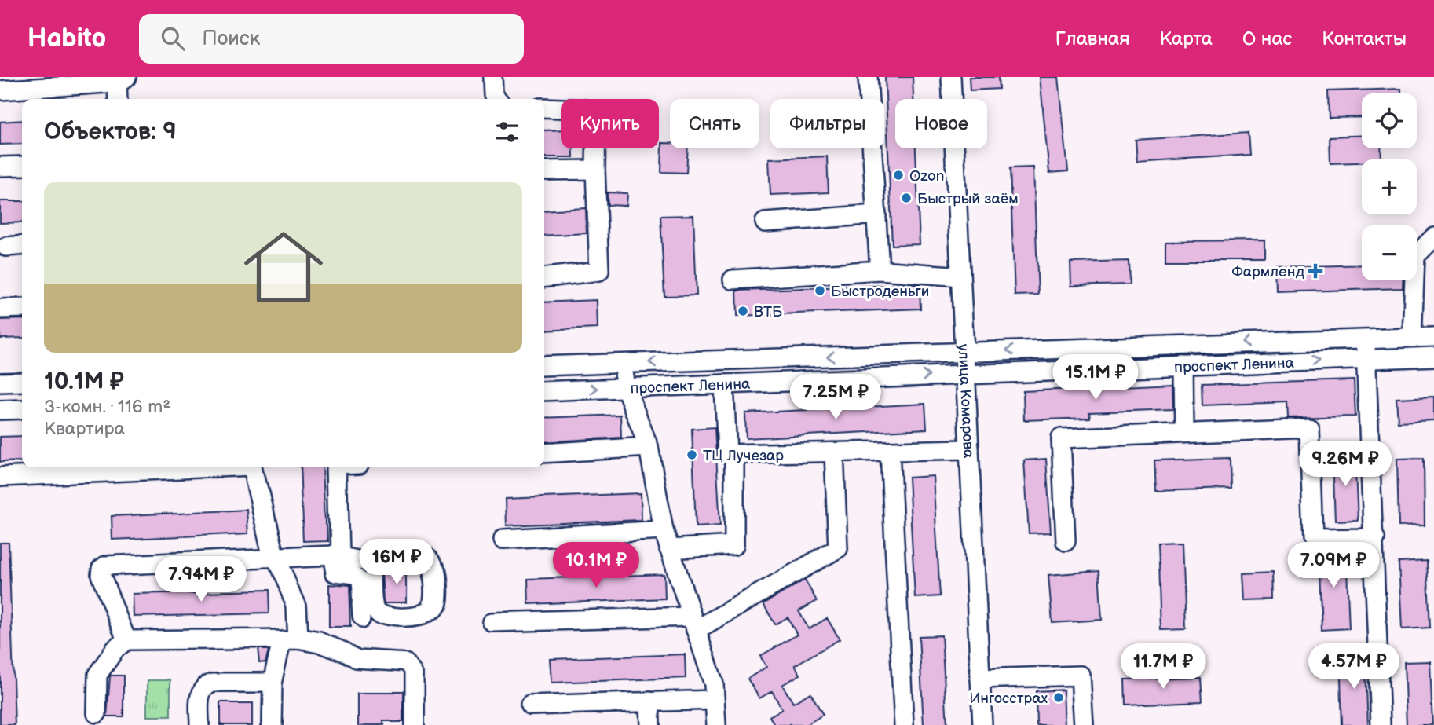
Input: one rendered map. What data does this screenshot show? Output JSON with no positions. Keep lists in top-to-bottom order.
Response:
{
  "streets": {
    "street": ["проспект Ленина", "улица Комарова"]
  },
  "crossings": [
    ["проспект Ленина", "улица Комарова"]
  ],
  "places": {
    "other": [
      "Ozon",
      "Быстрый заём",
      "Быстроденьги",
      "ВТБ",
      "ТЦ Лучезар",
      "Ингосстрах"
    ],
    "health": ["Фармленд"]
  },
  "page": {
    "header": "Habito",
    "search": "Поиск",
    "nav": [
      "Главная",
      "Карта",
      "О нас",
      "Контакты"
    ],
    "map_buttons": ["+", "−"],
    "chip": [
      "Купить",
      "Снять",
      "Фильтры",
      "Новое"
    ],
    "heading": "Объектов: 9",
    "list": [
      {
        "name": "10.1M ₽",
        "note": "3-комн. · 116 m² · Квартира"
      }
    ],
    "price": [
      "15.1M ₽",
      "7.25M ₽",
      "9.26M ₽",
      "16M ₽",
      "10.1M ₽",
      "7.09M ₽",
      "7.94M ₽",
      "11.7M ₽",
      "4.57M ₽"
    ]
  }
}
